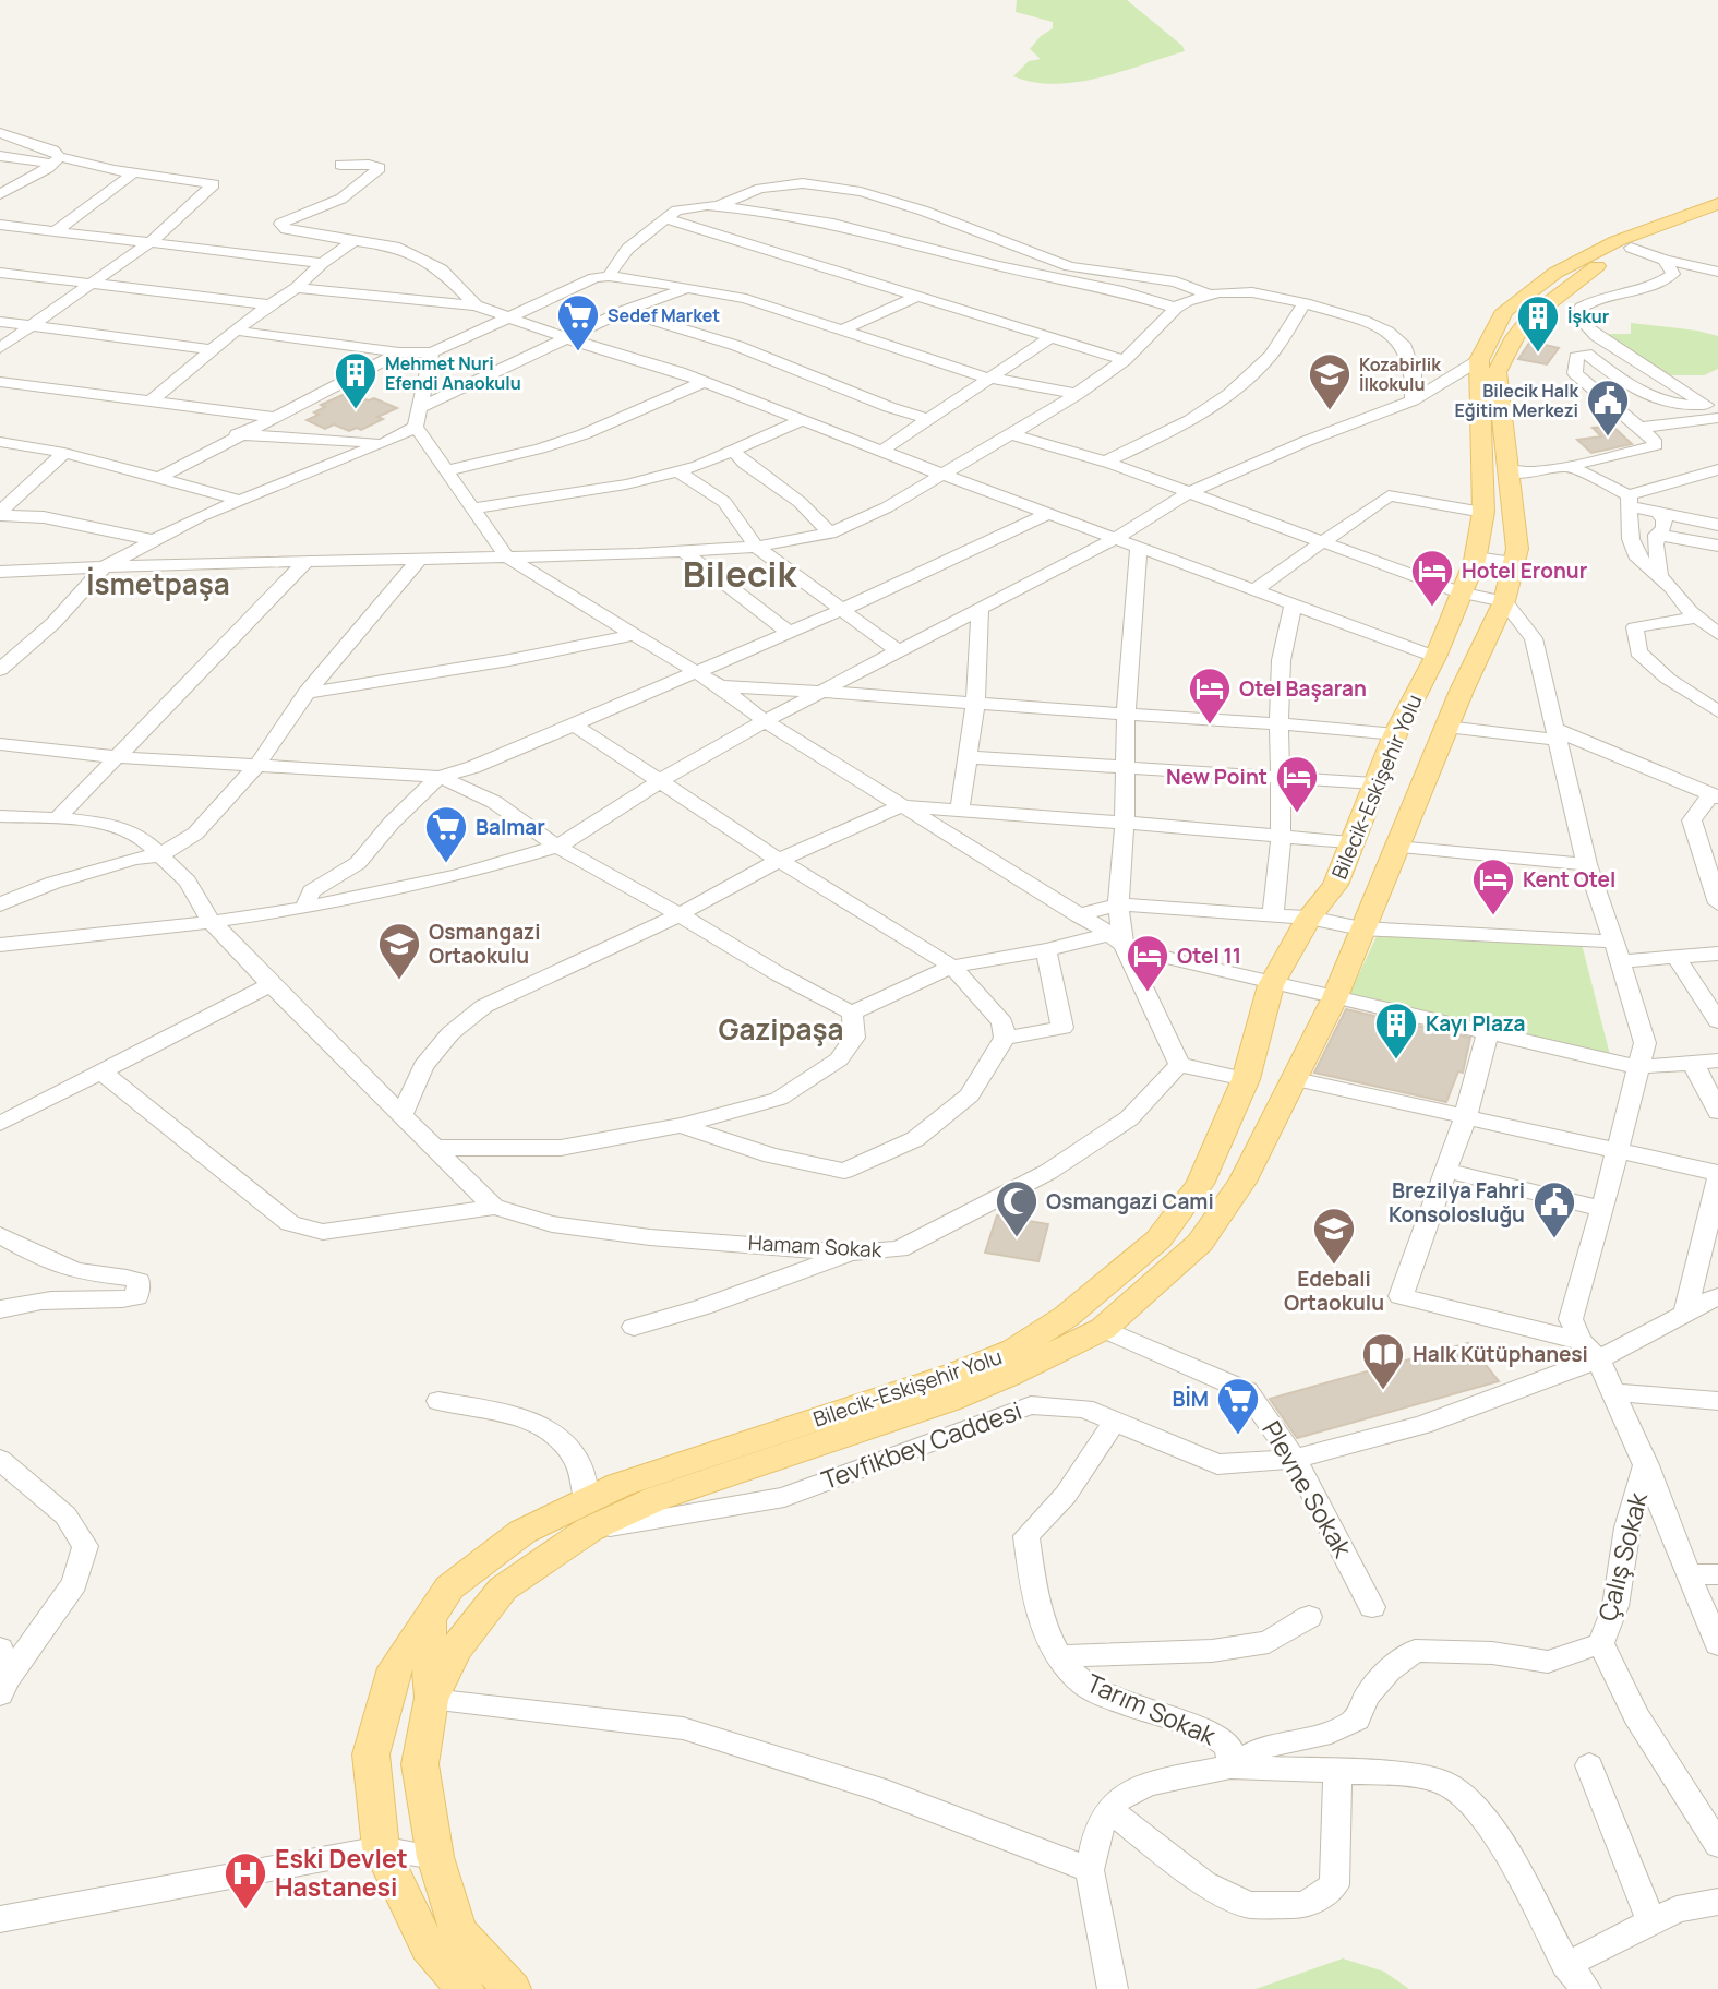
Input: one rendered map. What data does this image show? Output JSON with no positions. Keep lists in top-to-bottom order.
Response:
{
  "streets": {
    "main road": ["Bilecik-Eskişehir Yolu"],
    "street": [
      "Hamam Sokak",
      "Tevfikbey Caddesi",
      "Plevne Sokak",
      "Çalış Sokak",
      "Tarım Sokak"
    ]
  },
  "crossings": [
    ["Bilecik-Eskişehir Yolu", "Tevfikbey Caddesi"],
    ["Bilecik-Eskişehir Yolu", "Plevne Sokak"],
    ["Tevfikbey Caddesi", "Plevne Sokak"],
    ["Tevfikbey Caddesi", "Tarım Sokak"],
    ["Çalış Sokak", "Tarım Sokak"]
  ],
  "districts": ["Bilecik", "İsmetpaşa", "Gazipaşa"],
  "places": {
    "supermarket": ["Sedef Market", "Balmar", "BİM"],
    "building": ["İşkur", "Mehmet Nuri Efendi Anaokulu", "Kayı Plaza"],
    "school or university": ["Kozabirlik İlkokulu", "Osmangazi Ortaokulu", "Edebali Ortaokulu"],
    "public building": ["Bilecik Halk Eğitim Merkezi", "Brezilya Fahri Konsolosluğu"],
    "hotel": [
      "Hotel Eronur",
      "Otel Başaran",
      "New Point",
      "Kent Otel",
      "Otel 11"
    ],
    "mosque": ["Osmangazi Cami"],
    "library": ["Halk Kütüphanesi"],
    "hospital": ["Eski Devlet Hastanesi"]
  }
}
